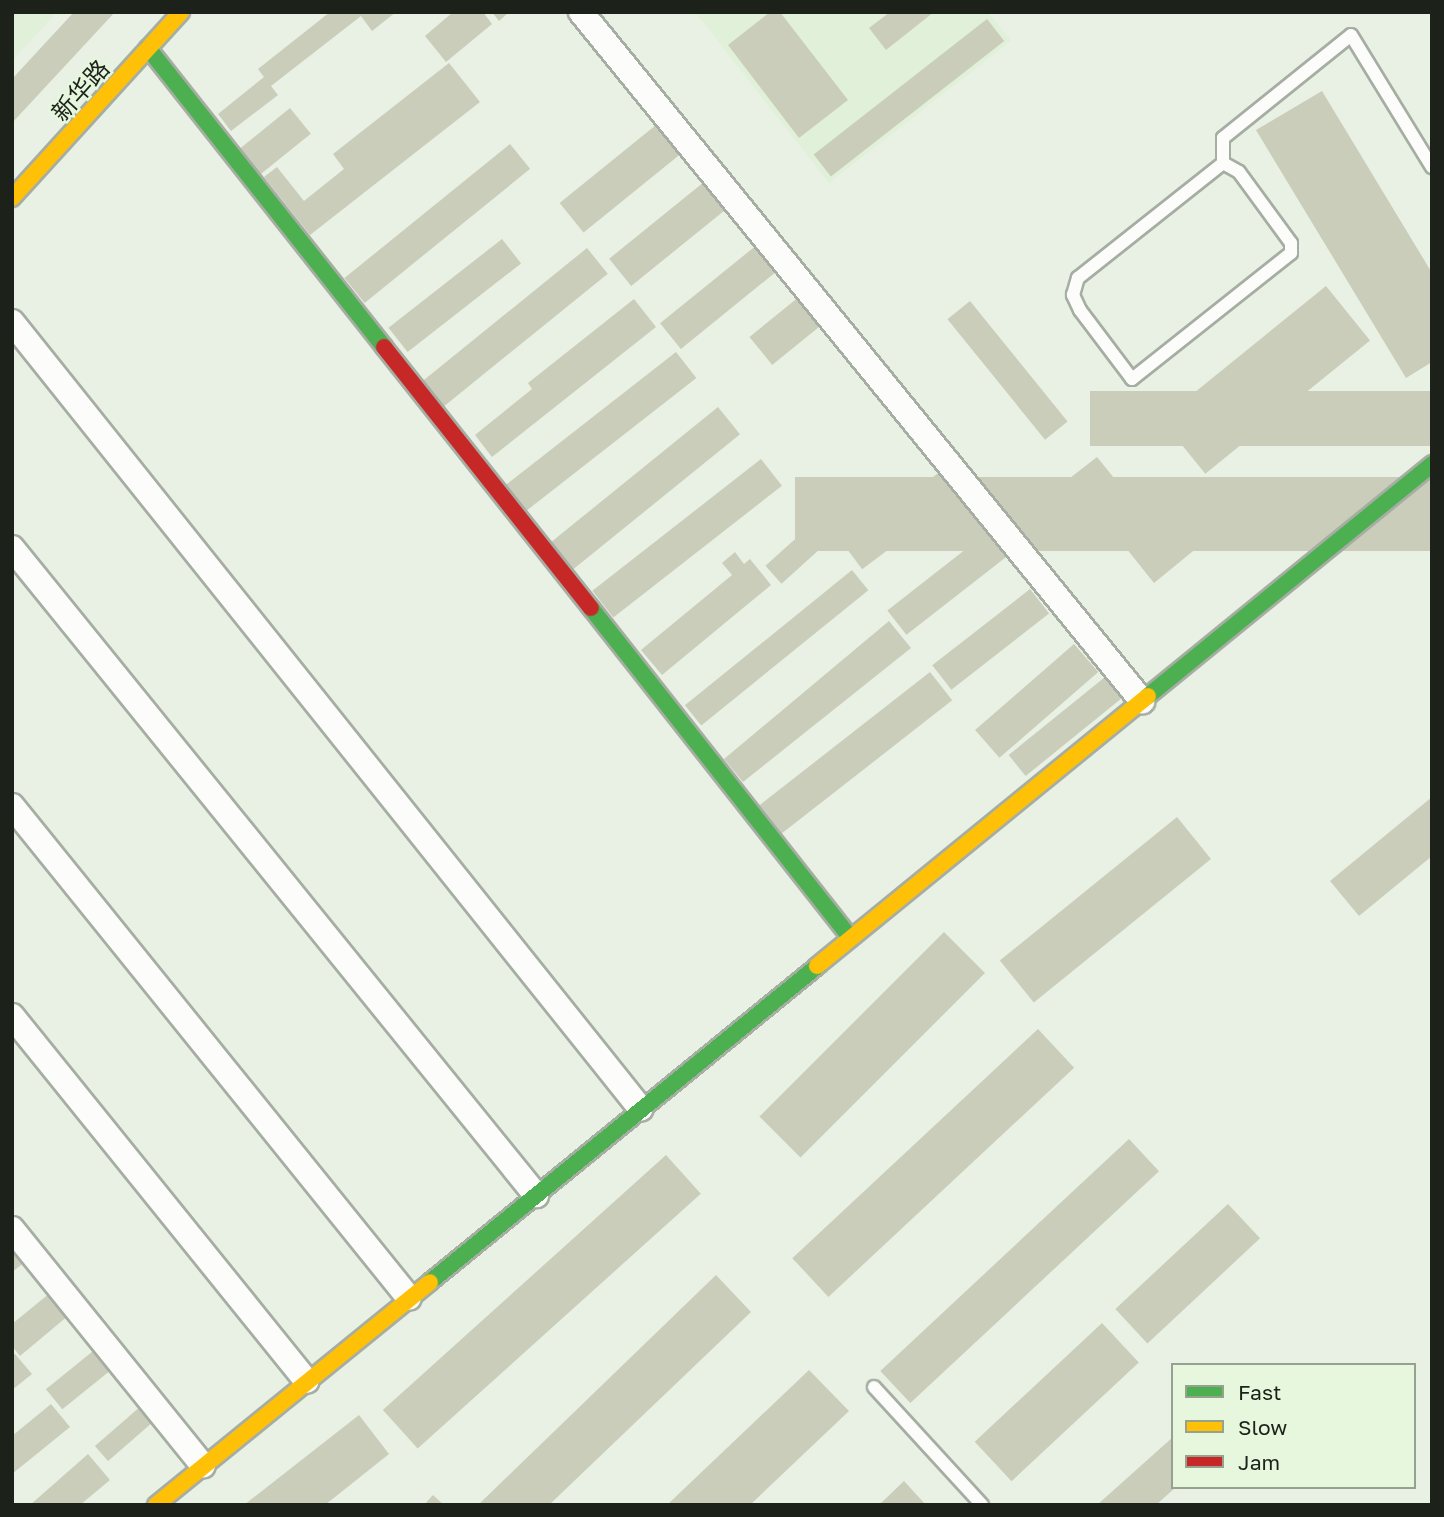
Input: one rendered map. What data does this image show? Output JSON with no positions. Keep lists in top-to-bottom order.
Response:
{
  "streets": {
    "street": ["新华路"]
  },
  "legend": ["Fast", "Slow", "Jam"]
}
